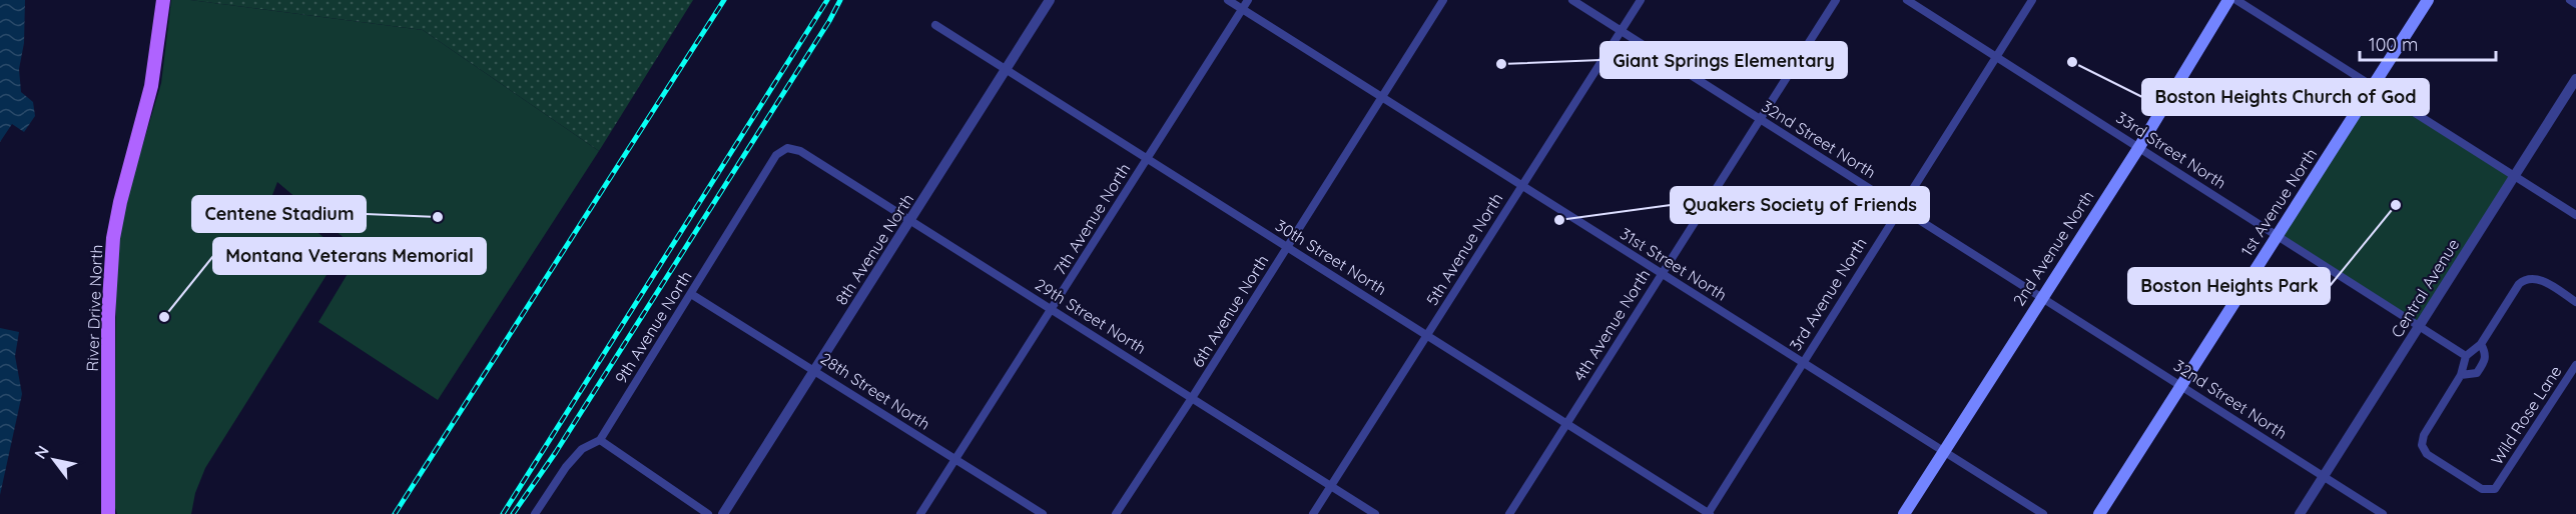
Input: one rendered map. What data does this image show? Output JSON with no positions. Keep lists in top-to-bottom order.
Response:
{
  "streets": {
    "main road": ["1st Avenue North", "2nd Avenue North", "River Drive North"],
    "street": [
      "32nd Street North",
      "33rd Street North",
      "7th Avenue North",
      "8th Avenue North",
      "5th Avenue North",
      "30th Street North",
      "31st Street North",
      "Central Avenue",
      "3rd Avenue North",
      "6th Avenue North",
      "29th Street North",
      "4th Avenue North",
      "9th Avenue North",
      "28th Street North",
      "Wild Rose Lane"
    ]
  },
  "crossings": [
    ["32nd Street North", "1st Avenue North"],
    ["32nd Street North", "2nd Avenue North"],
    ["32nd Street North", "5th Avenue North"],
    ["32nd Street North", "Central Avenue"],
    ["32nd Street North", "3rd Avenue North"],
    ["32nd Street North", "4th Avenue North"],
    ["33rd Street North", "1st Avenue North"],
    ["33rd Street North", "2nd Avenue North"],
    ["33rd Street North", "Central Avenue"],
    ["33rd Street North", "3rd Avenue North"],
    ["7th Avenue North", "30th Street North"],
    ["7th Avenue North", "31st Street North"],
    ["7th Avenue North", "29th Street North"],
    ["7th Avenue North", "28th Street North"],
    ["2nd Avenue North", "31st Street North"],
    ["8th Avenue North", "30th Street North"],
    ["8th Avenue North", "29th Street North"],
    ["8th Avenue North", "28th Street North"],
    ["5th Avenue North", "30th Street North"],
    ["5th Avenue North", "31st Street North"],
    ["5th Avenue North", "29th Street North"],
    ["30th Street North", "3rd Avenue North"],
    ["30th Street North", "6th Avenue North"],
    ["30th Street North", "4th Avenue North"],
    ["31st Street North", "3rd Avenue North"],
    ["31st Street North", "6th Avenue North"],
    ["31st Street North", "4th Avenue North"],
    ["6th Avenue North", "29th Street North"],
    ["29th Street North", "9th Avenue North"],
    ["9th Avenue North", "28th Street North"]
  ],
  "places": [
    "Boston Heights Church of God",
    "Giant Springs Elementary",
    "Boston Heights Park",
    "Centene Stadium",
    "Quakers Society of Friends",
    "Montana Veterans Memorial"
  ],
  "scale_bar": "100 m",
  "north": "top left"
}
